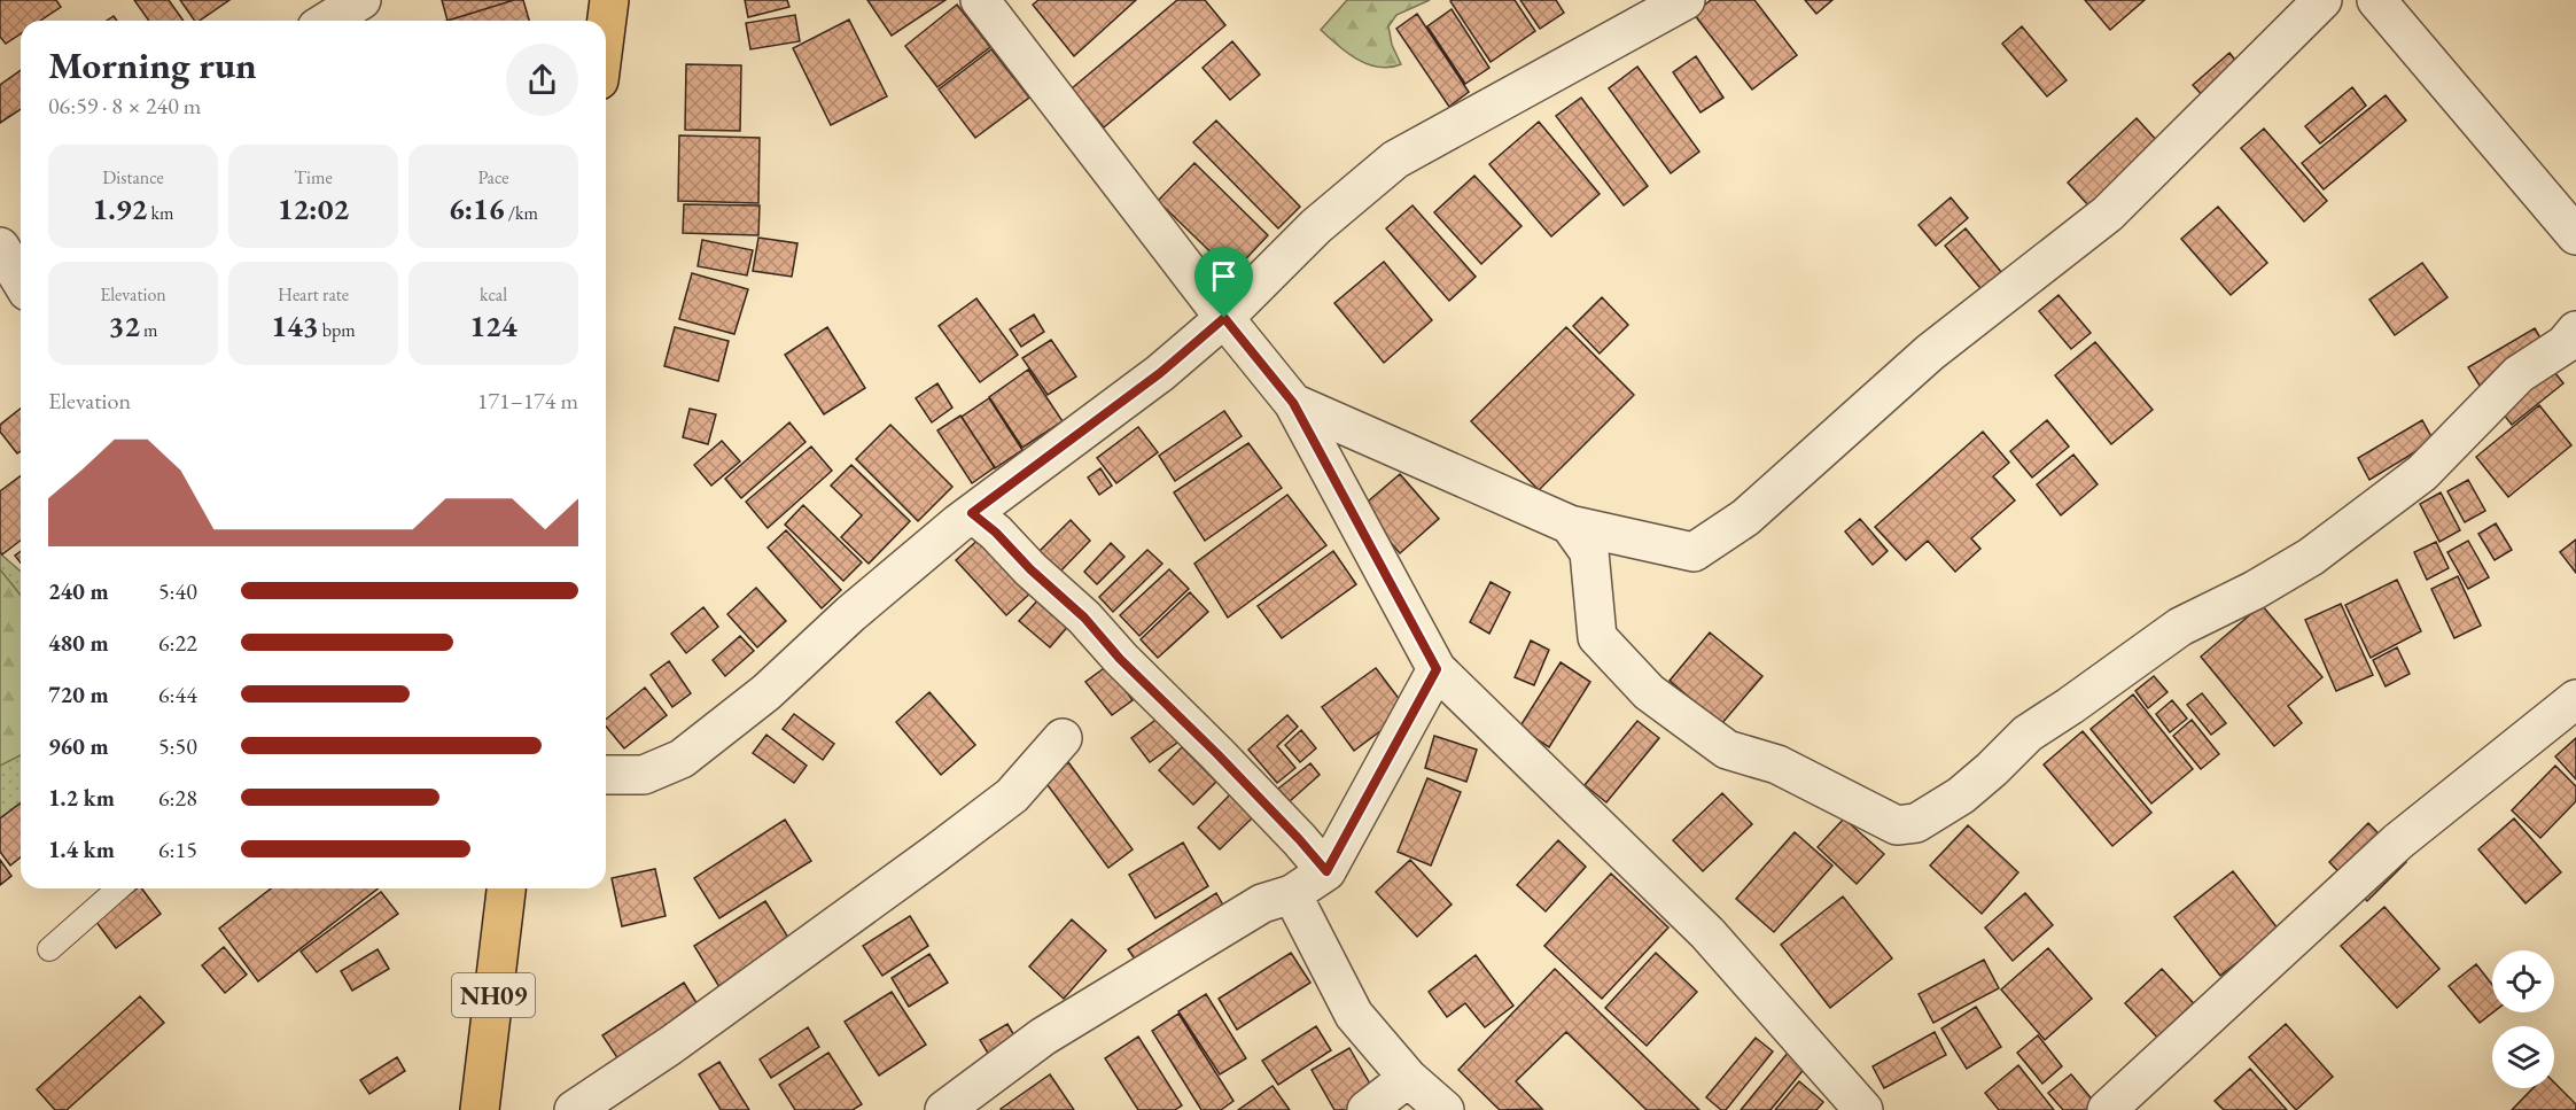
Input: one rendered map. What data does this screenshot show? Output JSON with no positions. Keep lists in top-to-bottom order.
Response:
{
  "streets": {
    "main road": ["NH09"]
  },
  "page": {
    "heading": ["Morning run", "06:59 · 8 × 240 m"],
    "stats": [
      ["Distance", "1.92 km"],
      ["Time", "12:02"],
      ["Pace", "6:16 /km"],
      ["Elevation", "32 m"],
      ["Heart rate", "143 bpm"],
      ["kcal", "124"]
    ],
    "chart": ["Elevation", "171–174 m"],
    "list": [
      {
        "name": "240 m",
        "note": "5:40"
      },
      {
        "name": "480 m",
        "note": "6:22"
      },
      {
        "name": "720 m",
        "note": "6:44"
      },
      {
        "name": "960 m",
        "note": "5:50"
      },
      {
        "name": "1.2 km",
        "note": "6:28"
      },
      {
        "name": "1.4 km",
        "note": "6:15"
      }
    ]
  }
}
